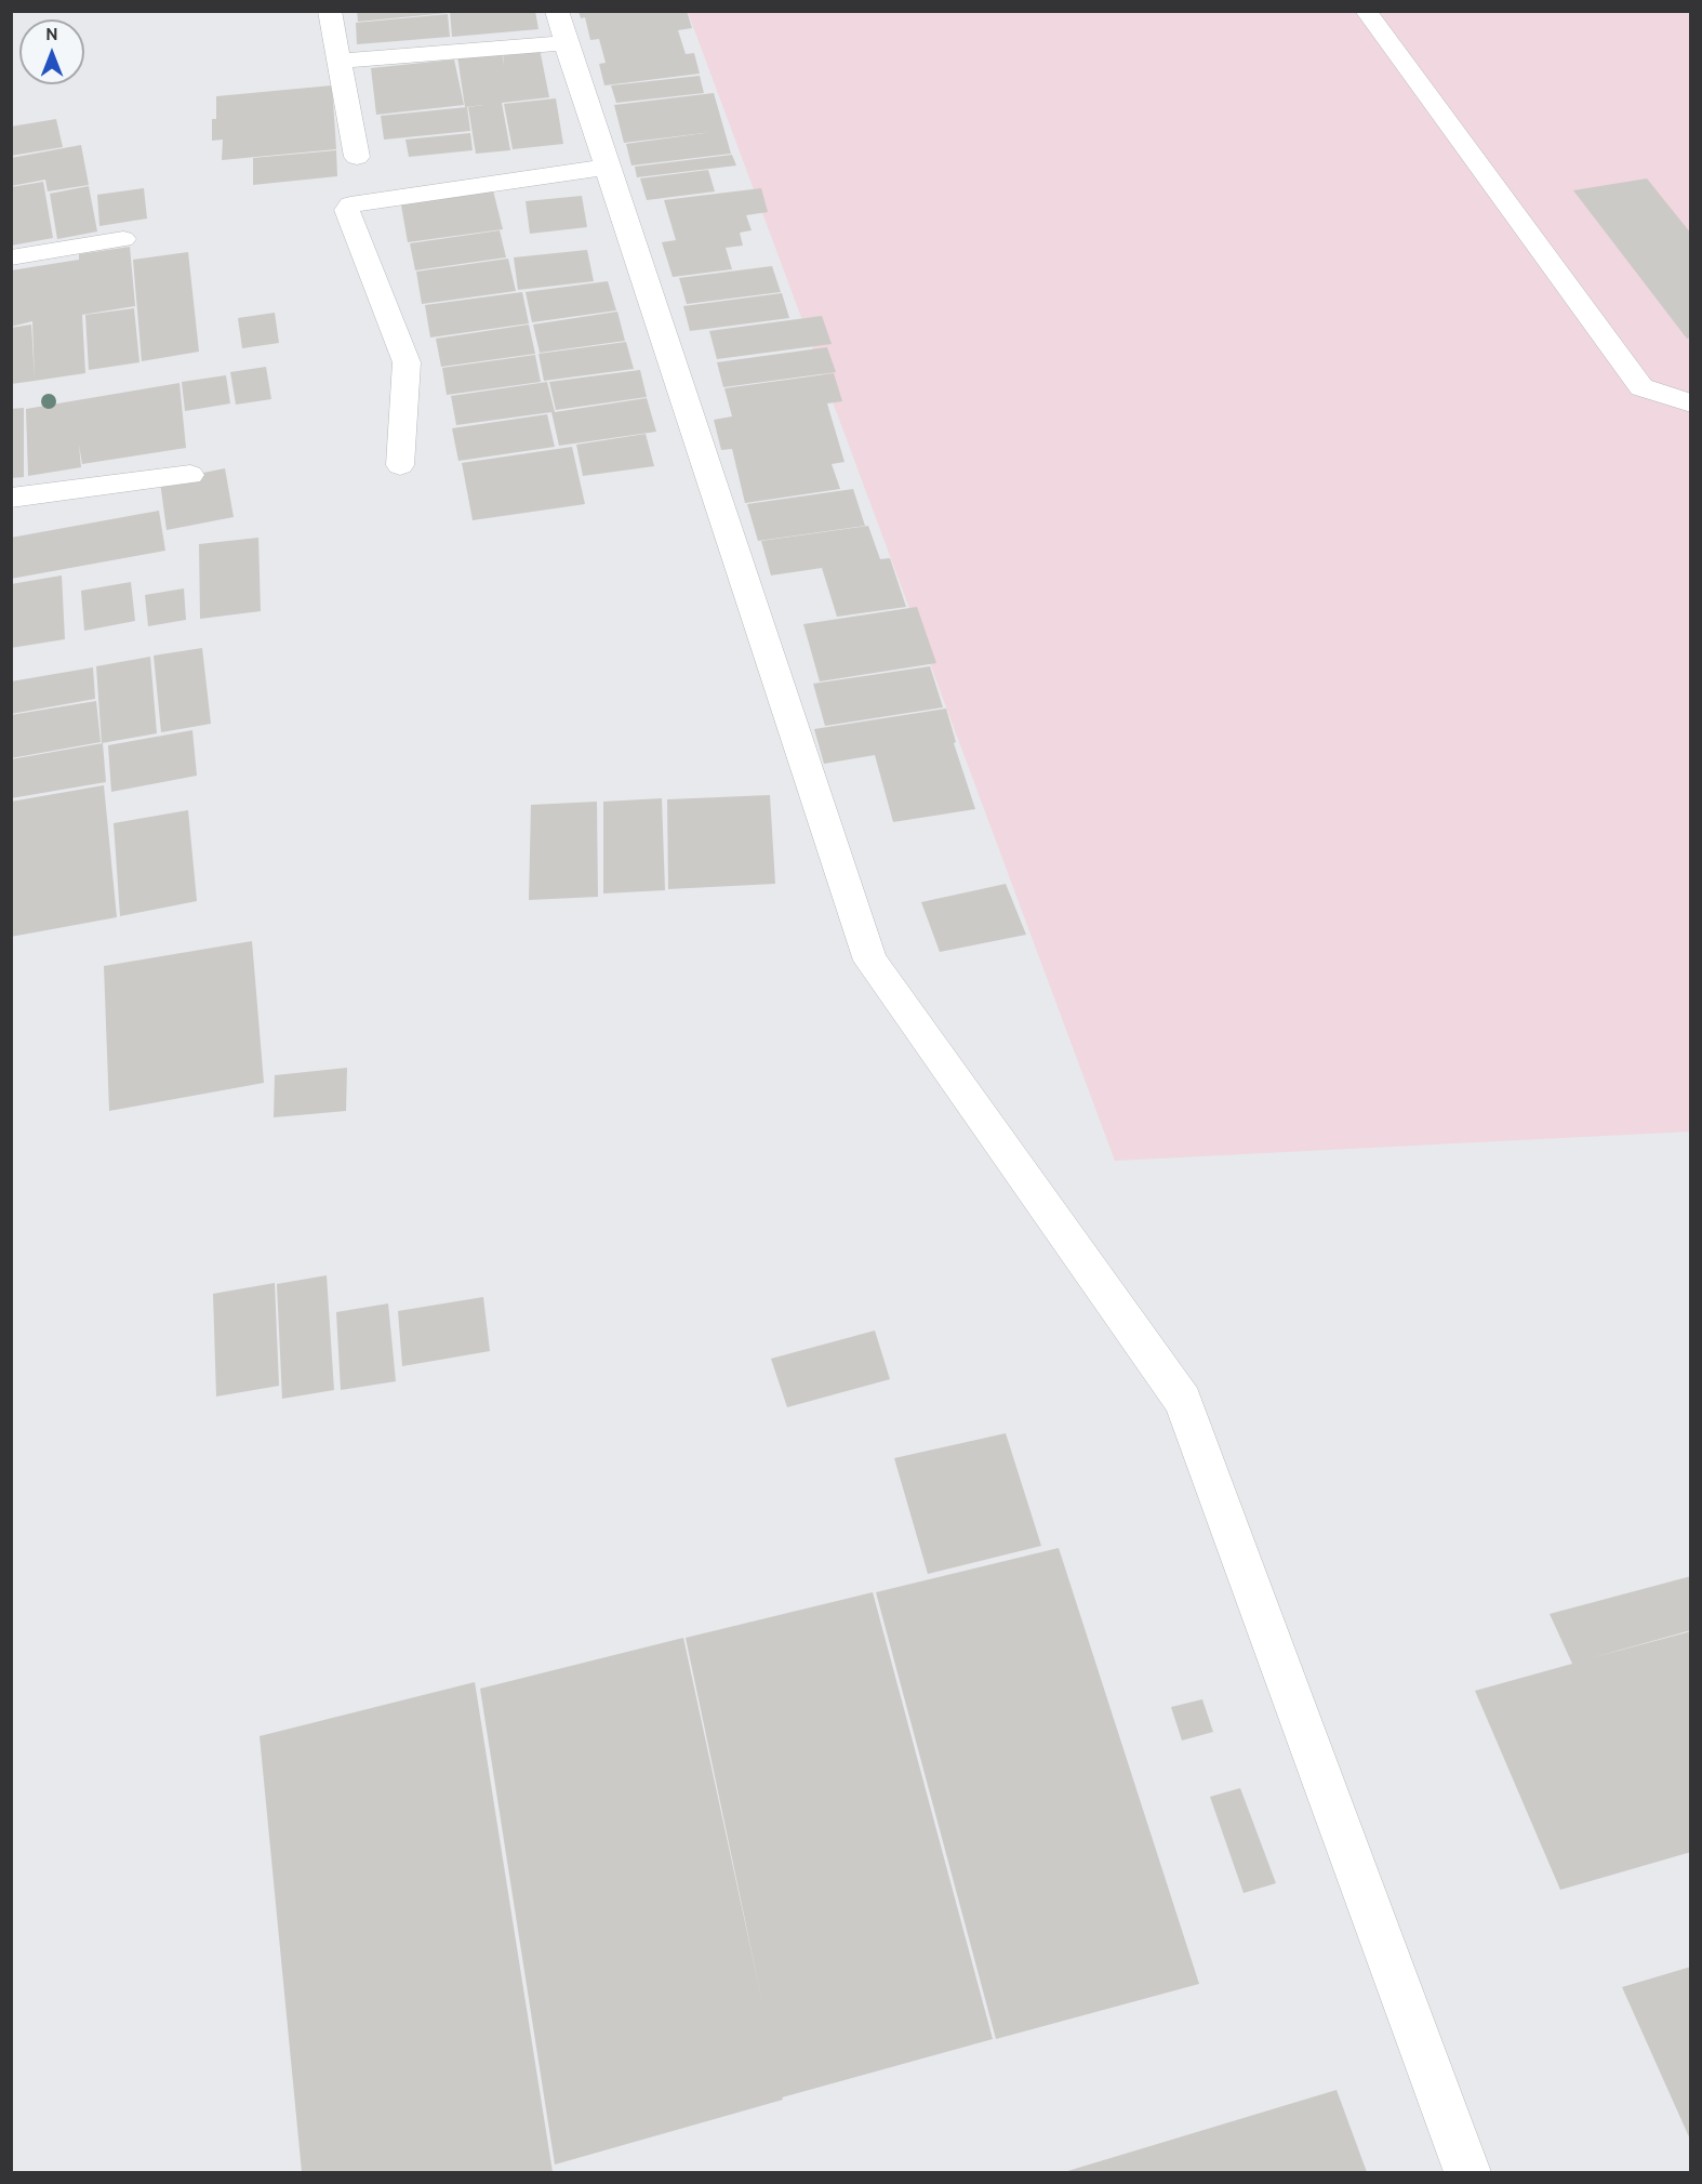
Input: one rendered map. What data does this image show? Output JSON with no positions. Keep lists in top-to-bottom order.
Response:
{
  "north": "top"
}
